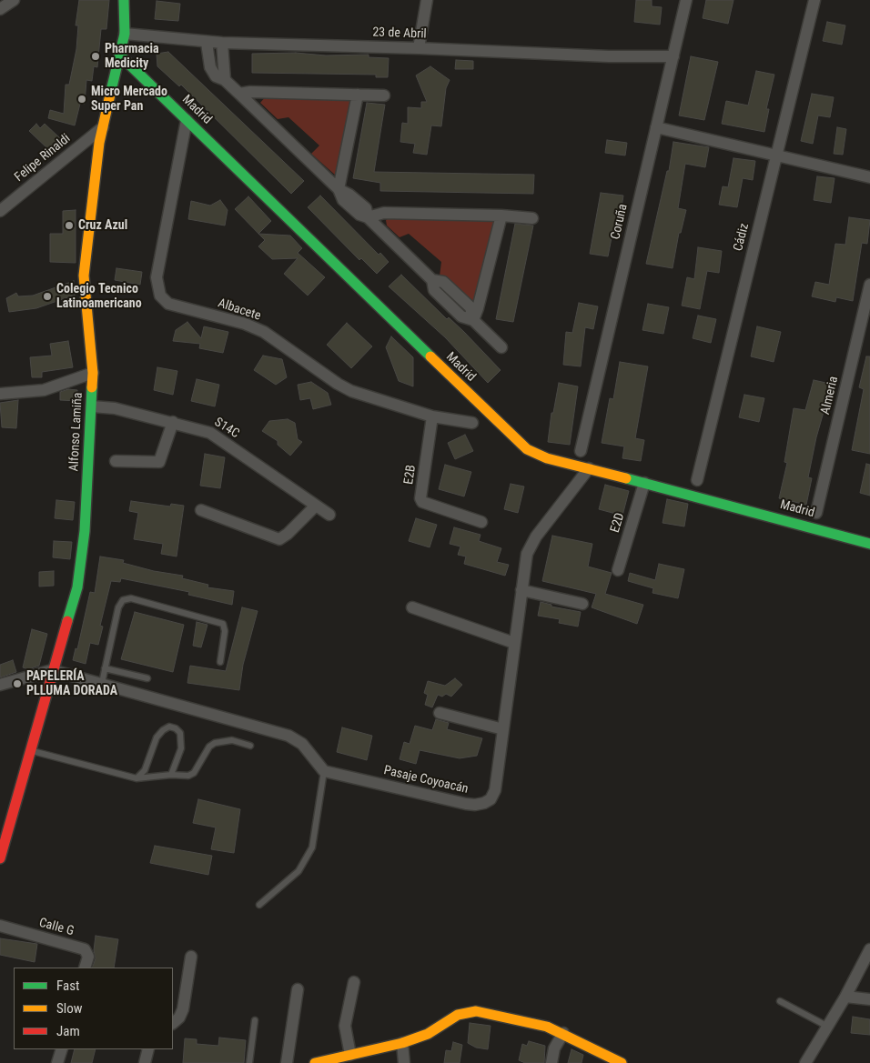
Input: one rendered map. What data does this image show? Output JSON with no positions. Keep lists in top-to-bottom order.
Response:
{
  "streets": {
    "street": [
      "23 de Abril",
      "Madrid",
      "Felipe Rinaldi",
      "Coruña",
      "Cádiz",
      "Albacete",
      "Almeria",
      "S14C",
      "Alfonso Lamiña",
      "E2B",
      "E2D",
      "Pasaje Coyoacán",
      "Calle G"
    ]
  },
  "crossings": [
    ["23 de Abril", "Coruña"],
    ["23 de Abril", "Alfonso Lamiña"],
    ["Madrid", "Albacete"],
    ["Madrid", "Alfonso Lamiña"],
    ["Madrid", "E2D"],
    ["Madrid", "Pasaje Coyoacán"],
    ["Felipe Rinaldi", "Alfonso Lamiña"],
    ["Albacete", "E2B"],
    ["S14C", "Alfonso Lamiña"]
  ],
  "places": [
    "Pharmacia Medicity",
    "Micro Mercado Super Pan",
    "Cruz Azul",
    "Colegio Tecnico Latinoamericano",
    "PAPELERÍA PLLUMA DORADA"
  ],
  "legend": ["Fast", "Slow", "Jam"]
}
